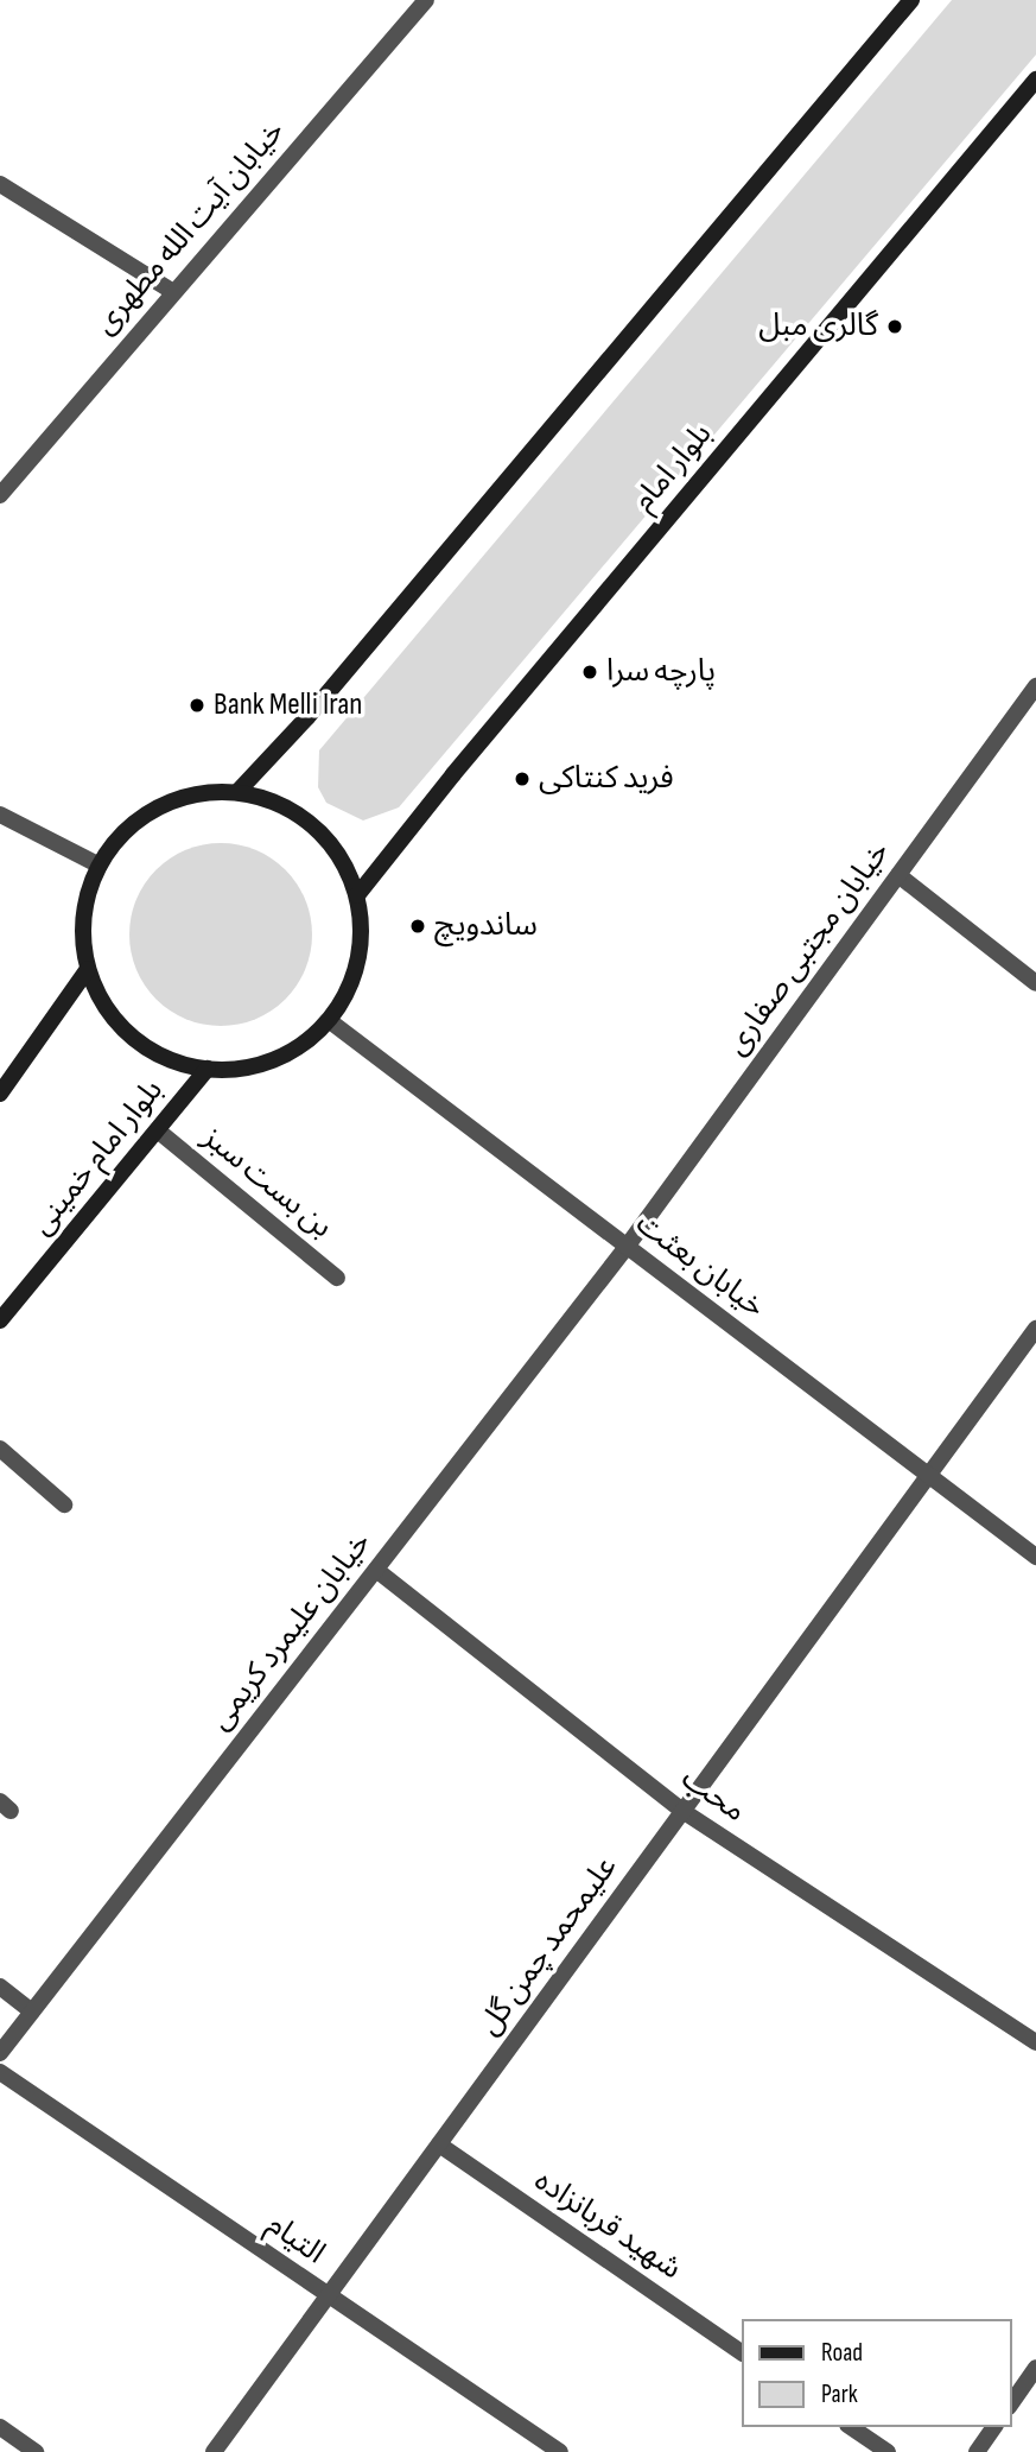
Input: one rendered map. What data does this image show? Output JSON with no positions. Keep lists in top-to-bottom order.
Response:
{
  "streets": {
    "main road": ["بلوار امام", "بلوار امام خمینی"],
    "street": [
      "خیابان آیت الله مطهری",
      "خیابان مجتبی صفاری",
      "بن بست سبز",
      "خیابان بعثت",
      "خیابان علیمرد کریمی",
      "محب",
      "علیمحمد چمن گل",
      "شهید قربانزاده",
      "التیام"
    ]
  },
  "crossings": [
    ["بلوار امام", "بلوار امام خمینی"],
    ["بلوار امام", "خیابان بعثت"],
    ["خیابان مجتبی صفاری", "خیابان بعثت"],
    ["خیابان مجتبی صفاری", "خیابان علیمرد کریمی"],
    ["بلوار امام خمینی", "بن بست سبز"],
    ["بلوار امام خمینی", "خیابان بعثت"],
    ["خیابان بعثت", "خیابان علیمرد کریمی"],
    ["خیابان بعثت", "علیمحمد چمن گل"],
    ["خیابان علیمرد کریمی", "محب"],
    ["محب", "علیمحمد چمن گل"],
    ["علیمحمد چمن گل", "شهید قربانزاده"],
    ["علیمحمد چمن گل", "التیام"]
  ],
  "places": [
    "گالری مبل",
    "پارچه سرا",
    "Bank Melli Iran",
    "فرید کنتاکی",
    "ساندویچ"
  ],
  "legend": ["Road", "Park"]
}
